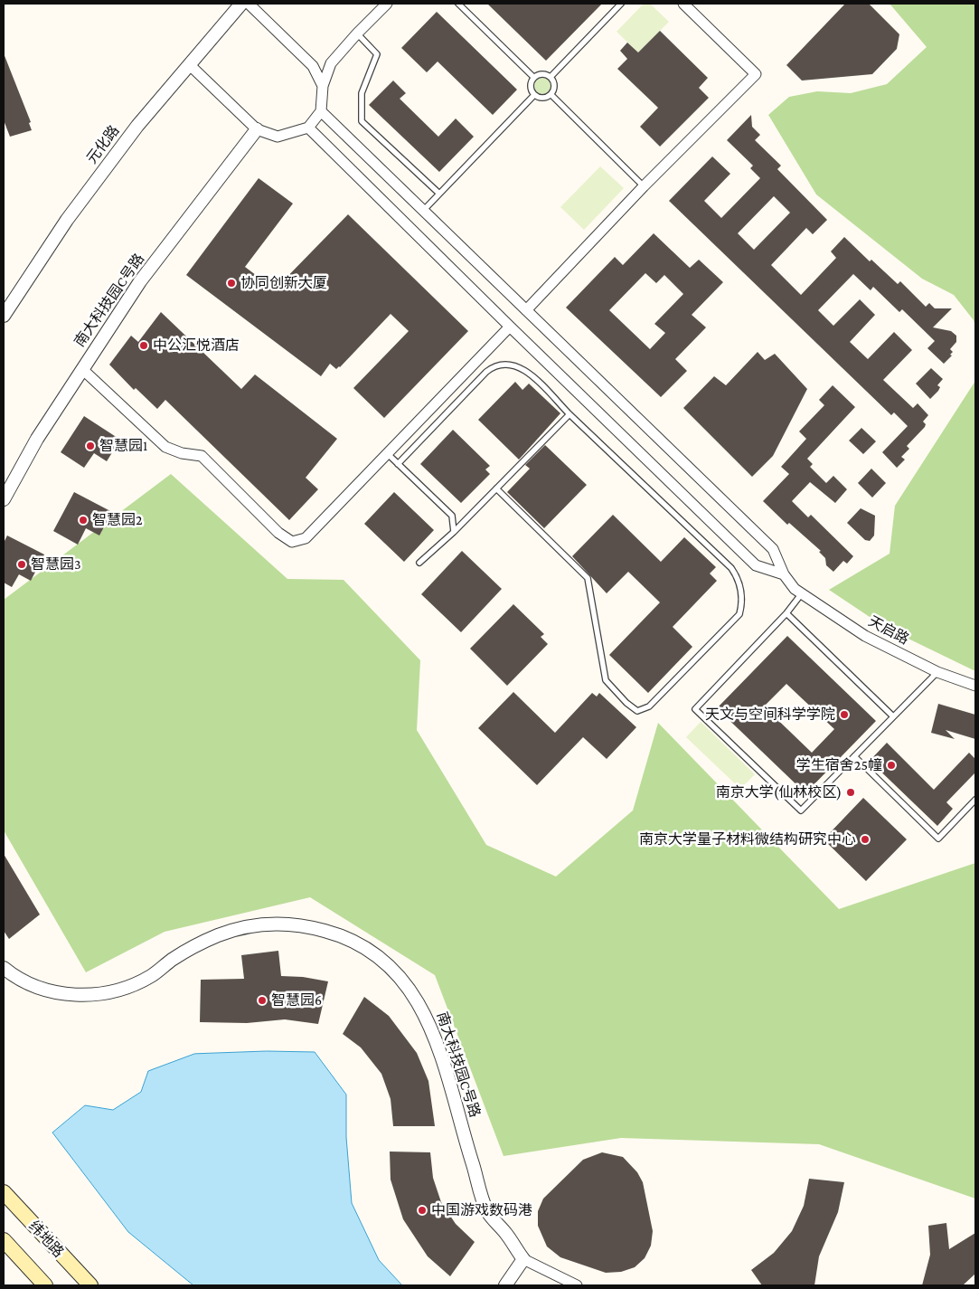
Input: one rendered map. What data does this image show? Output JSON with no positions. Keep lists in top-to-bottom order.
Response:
{
  "streets": {
    "main road": ["纬地路"],
    "street": ["元化路", "南大科技园C号路", "天启路"]
  },
  "places": [
    "协同创新大厦",
    "中公汇悦酒店",
    "智慧园1",
    "智慧园2",
    "智慧园3",
    "天文与空间科学学院",
    "学生宿舍25幢",
    "南京大学(仙林校区)",
    "南京大学量子材料微结构研究中心",
    "智慧园6",
    "中国游戏数码港"
  ]
}
